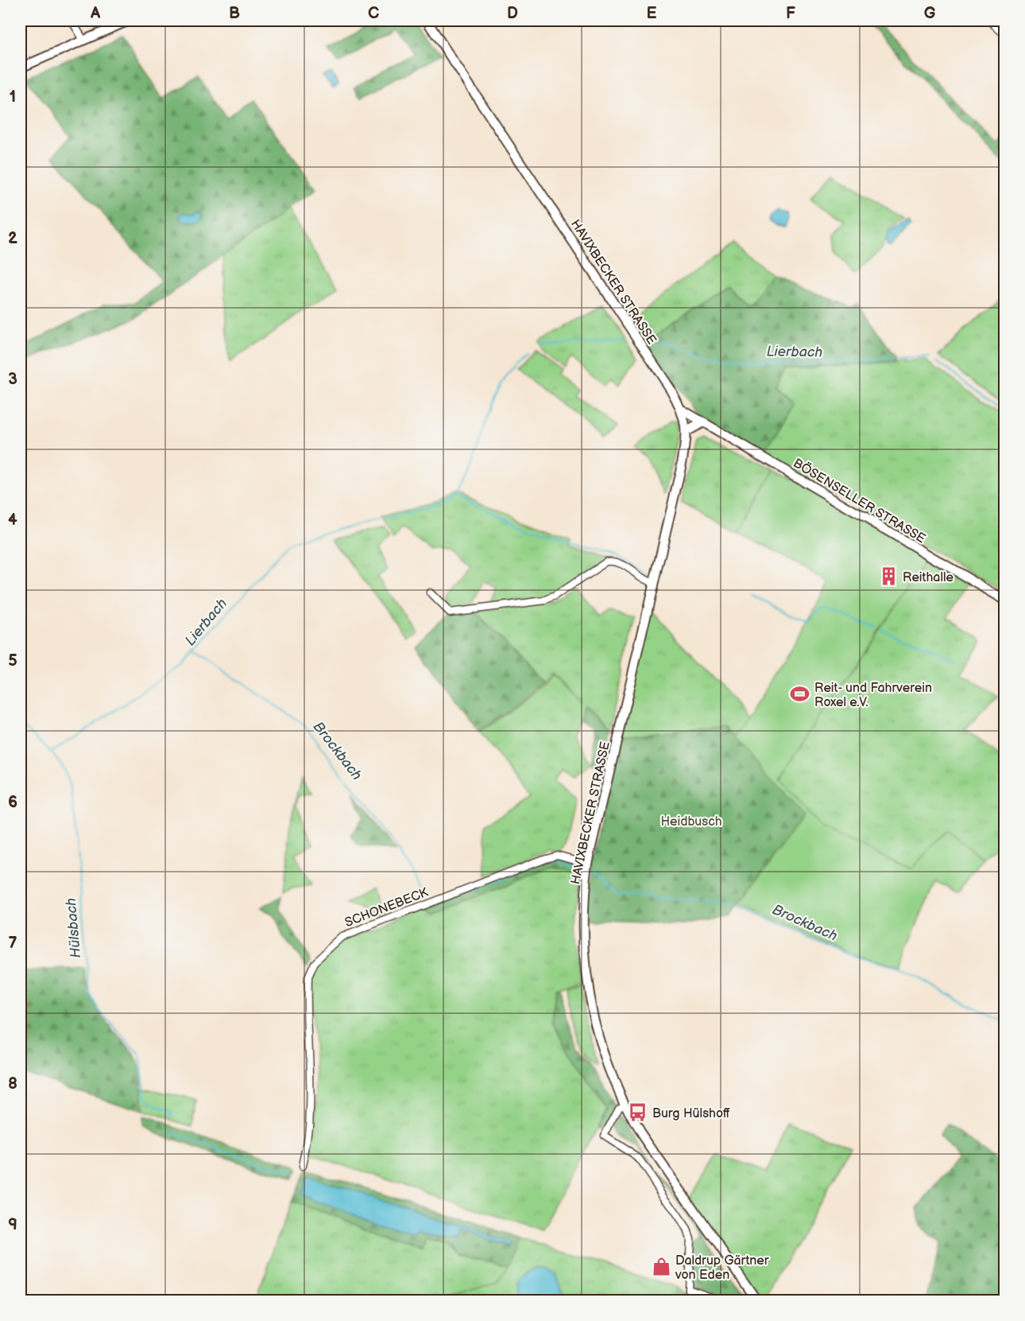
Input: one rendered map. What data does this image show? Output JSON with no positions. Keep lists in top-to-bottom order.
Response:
{
  "streets": {
    "main road": ["HAVIXBECKER STRASSE", "BÖSENSELLER STRASSE"],
    "street": ["SCHONEBECK"]
  },
  "crossings": [
    ["HAVIXBECKER STRASSE", "BÖSENSELLER STRASSE"],
    ["HAVIXBECKER STRASSE", "SCHONEBECK"]
  ],
  "water": ["Lierbach", "Brockbach", "Hülsbach"],
  "parks": ["Heidbusch"],
  "places": {
    "building": ["Reithalle"],
    "sports": ["Reit- und Fahrverein Roxel e.V."],
    "bus stop": ["Burg Hülshoff"],
    "shop": ["Daldrup Gärtner von Eden"]
  },
  "grid": {
    "columns": [
      "A",
      "B",
      "C",
      "D",
      "E",
      "F",
      "G"
    ],
    "rows": [
      "1",
      "2",
      "3",
      "4",
      "5",
      "6",
      "7",
      "8",
      "9"
    ]
  }
}
